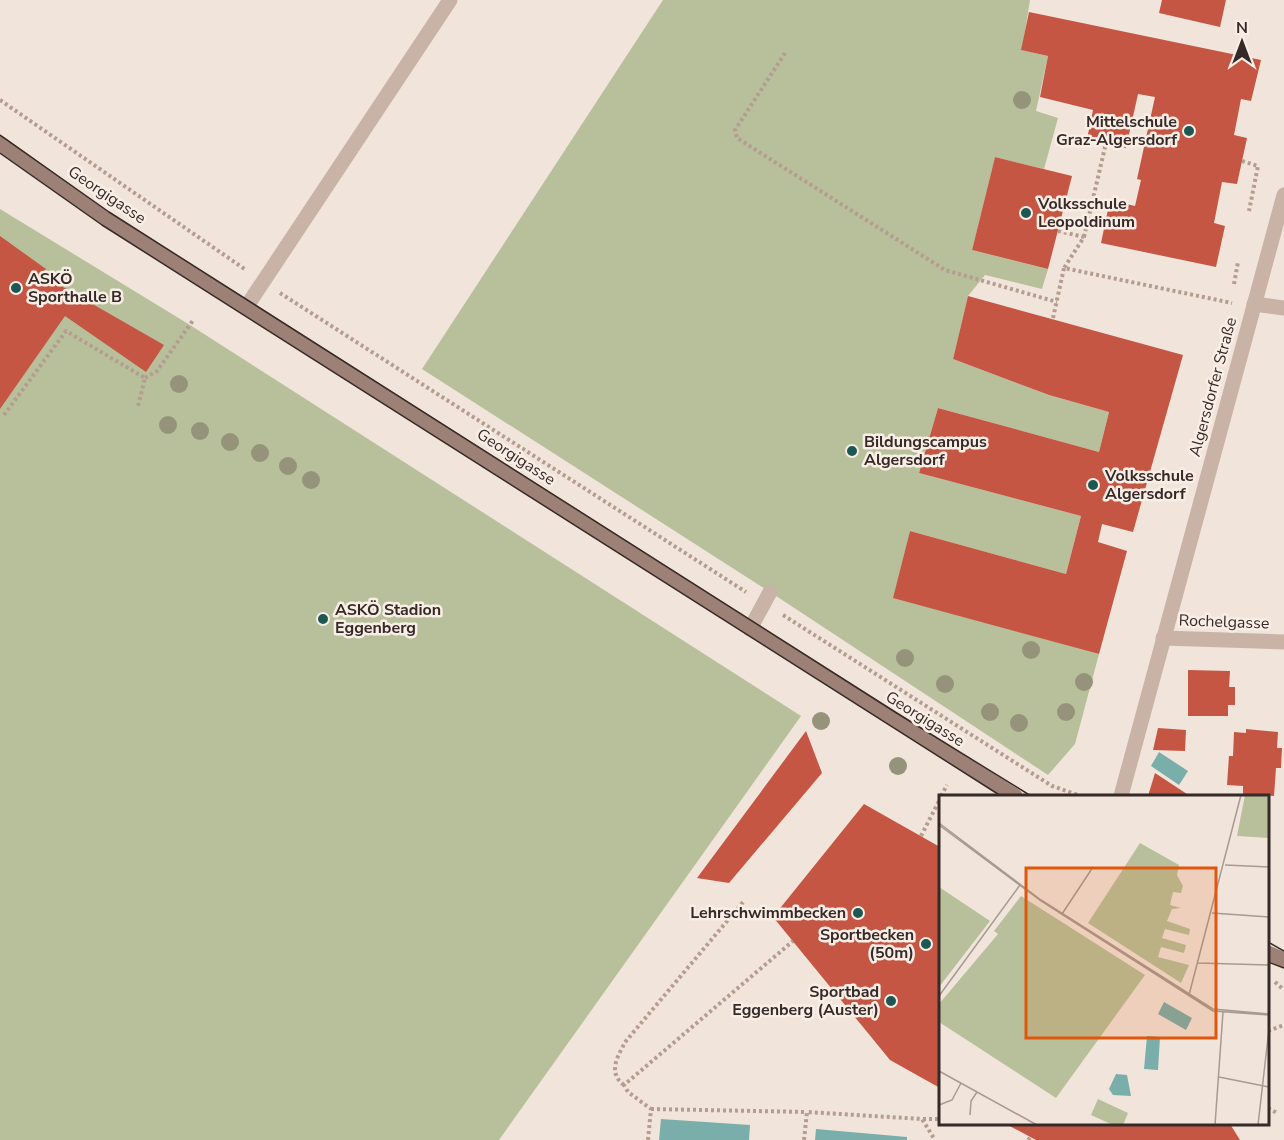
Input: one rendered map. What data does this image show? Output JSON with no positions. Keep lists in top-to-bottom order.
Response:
{
  "streets": {
    "main road": ["Georgigasse"],
    "street": ["Algersdorfer Straße", "Rochelgasse"]
  },
  "crossings": [
    ["Algersdorfer Straße", "Rochelgasse"]
  ],
  "places": [
    "Mittelschule Graz-Algersdorf",
    "Volksschule Leopoldinum",
    "ASKÖ Sporthalle B",
    "Bildungscampus Algersdorf",
    "Volksschule Algersdorf",
    "ASKÖ Stadion Eggenberg",
    "Lehrschwimmbecken",
    "Sportbecken (50m)",
    "Sportbad Eggenberg (Auster)"
  ],
  "north": "top"
}
